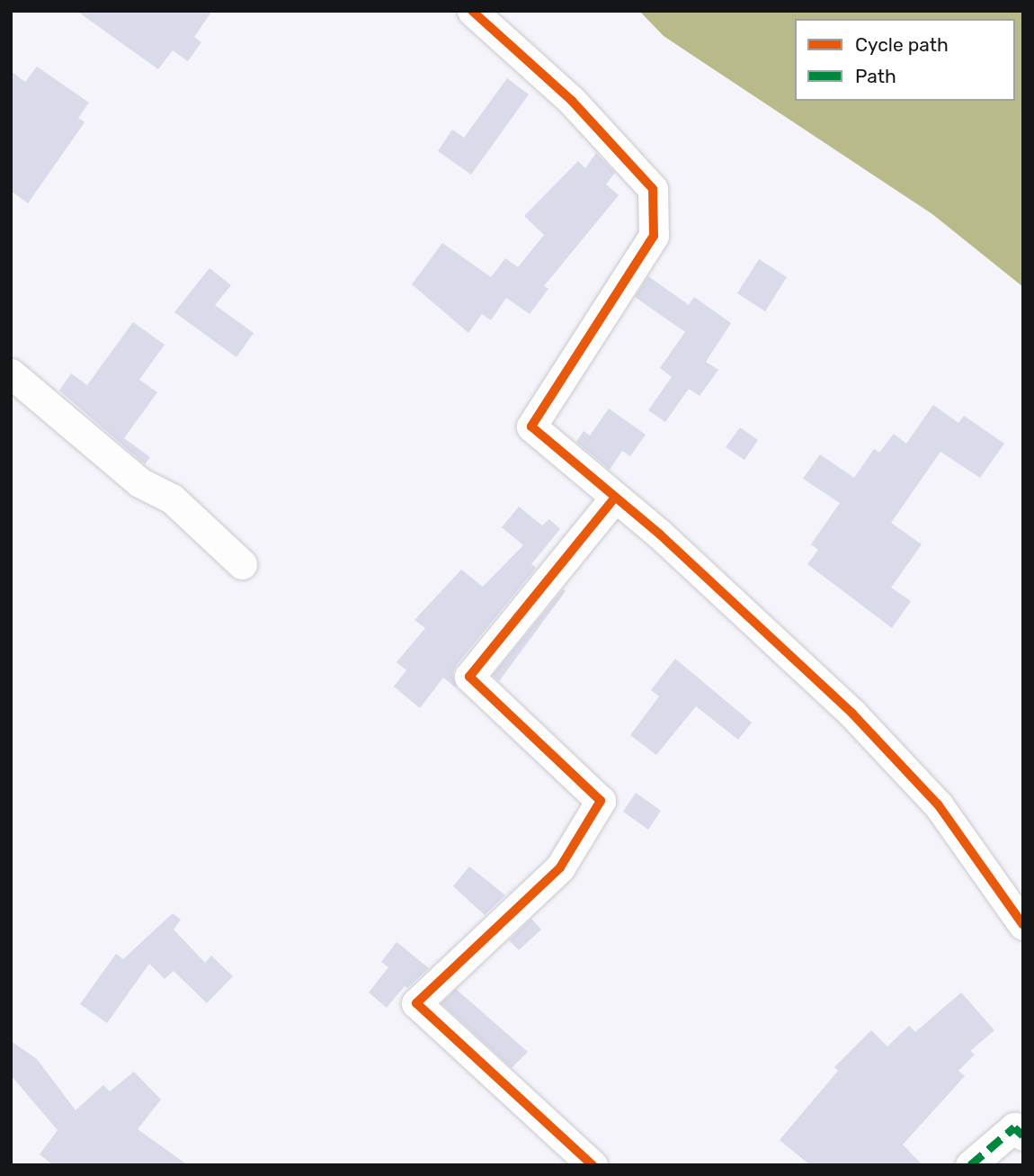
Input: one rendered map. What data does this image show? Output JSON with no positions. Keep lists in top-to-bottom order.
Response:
{
  "legend": ["Cycle path", "Path"]
}
